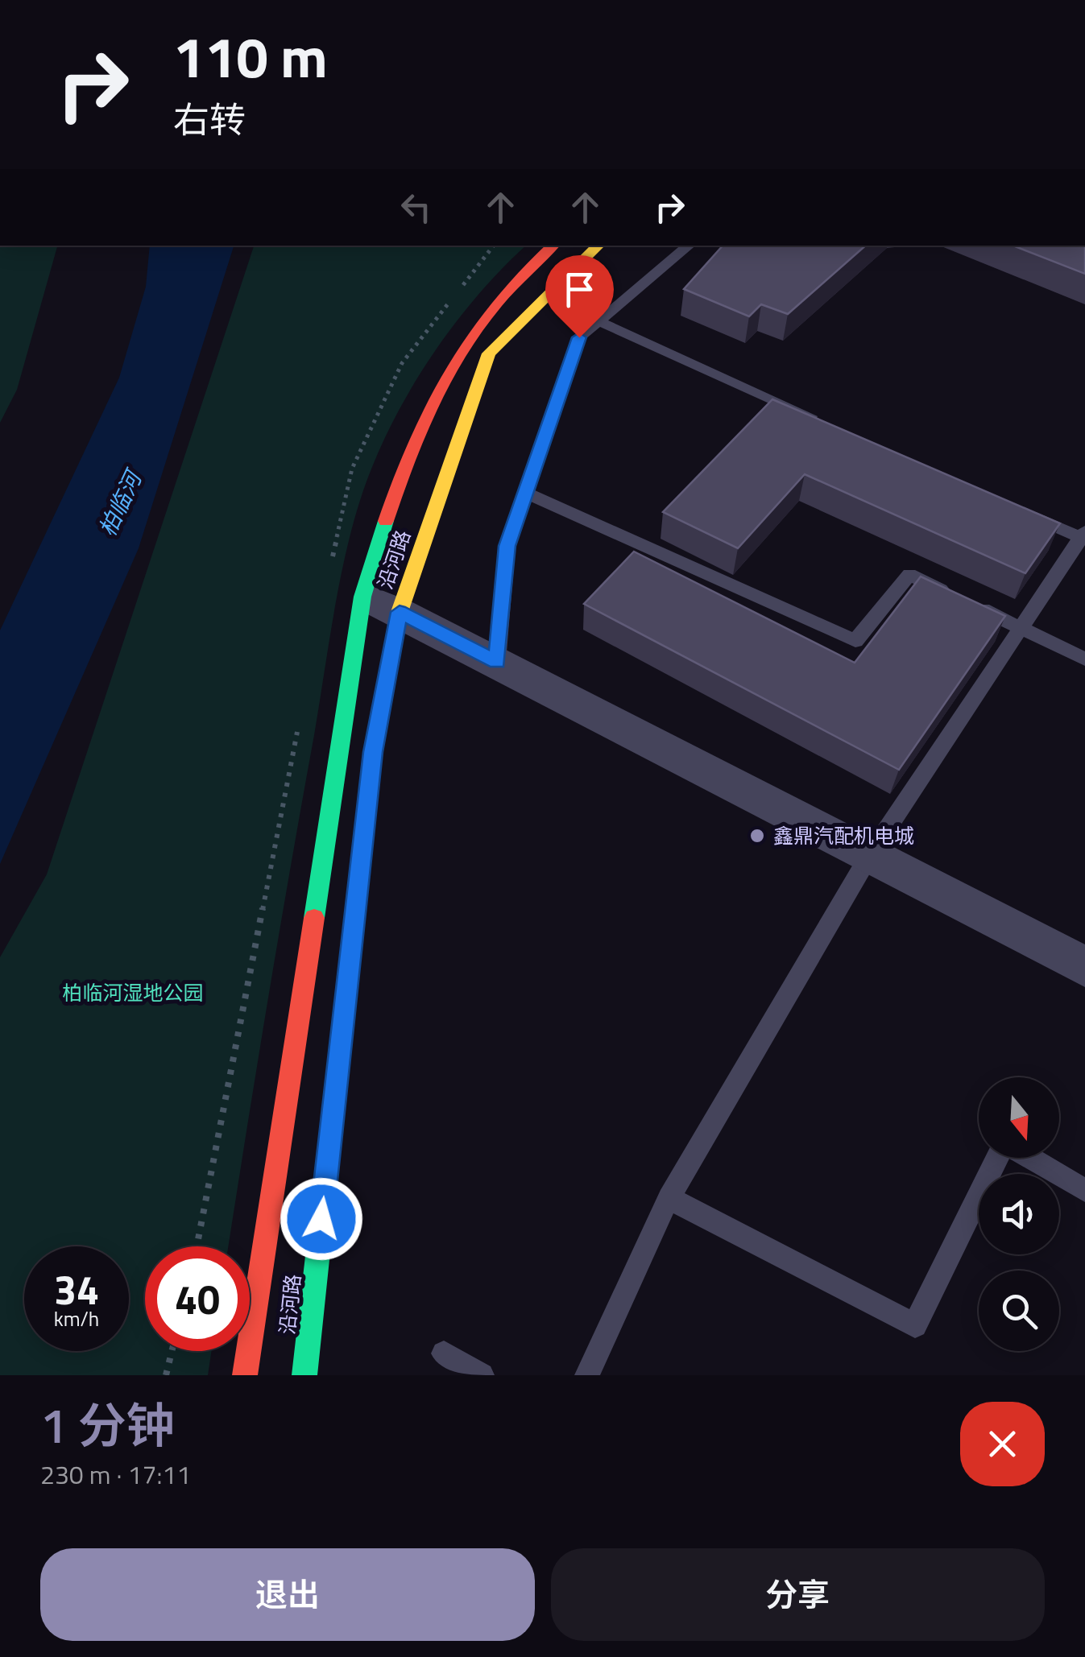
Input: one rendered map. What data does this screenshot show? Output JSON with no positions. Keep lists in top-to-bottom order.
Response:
{
  "streets": {
    "street": ["沿河路"]
  },
  "water": ["柏临河"],
  "parks": ["柏临河湿地公园"],
  "places": ["鑫鼎汽配机电城"],
  "north": "bottom",
  "page": {
    "turn": ["110 m", "右转"],
    "speed": "34 km/h",
    "limit": "40",
    "heading": ["1 分钟", "230 m · 17:11"],
    "buttons": ["退出", "分享"]
  }
}
